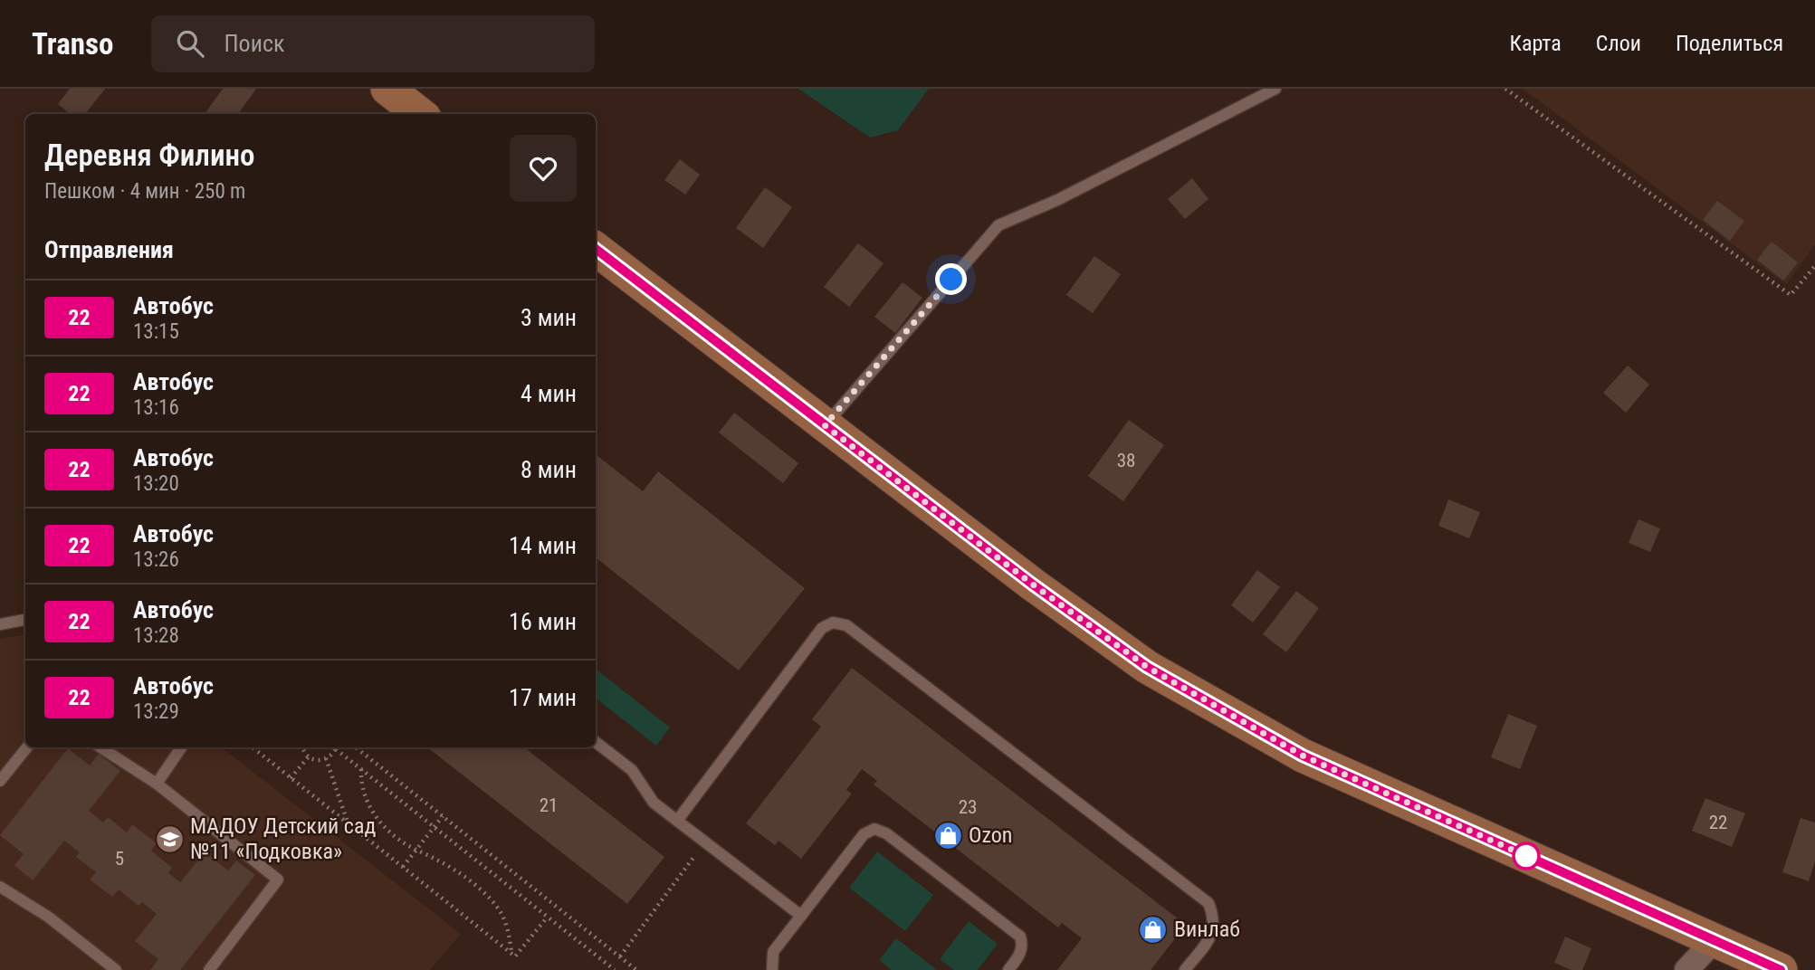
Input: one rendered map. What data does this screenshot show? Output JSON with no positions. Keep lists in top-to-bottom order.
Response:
{
  "places": {
    "shop": ["Ozon", "Винлаб"],
    "school or university": ["МАДОУ Детский сад №11 «Подковка»"]
  },
  "lines": ["bus line 22"],
  "house_numbers": [
    "38",
    "21",
    "23",
    "22",
    "5"
  ],
  "page": {
    "header": "Transo",
    "search": "Поиск",
    "nav": ["Карта", "Слои", "Поделиться"],
    "heading": [
      ["Деревня Филино", "Пешком · 4 мин · 250 m"],
      "Отправления"
    ],
    "list": [
      {
        "mark": "22",
        "name": "Автобус",
        "note": "13:15",
        "value": "3 мин"
      },
      {
        "mark": "22",
        "name": "Автобус",
        "note": "13:16",
        "value": "4 мин"
      },
      {
        "mark": "22",
        "name": "Автобус",
        "note": "13:20",
        "value": "8 мин"
      },
      {
        "mark": "22",
        "name": "Автобус",
        "note": "13:26",
        "value": "14 мин"
      },
      {
        "mark": "22",
        "name": "Автобус",
        "note": "13:28",
        "value": "16 мин"
      },
      {
        "mark": "22",
        "name": "Автобус",
        "note": "13:29",
        "value": "17 мин"
      }
    ]
  }
}
